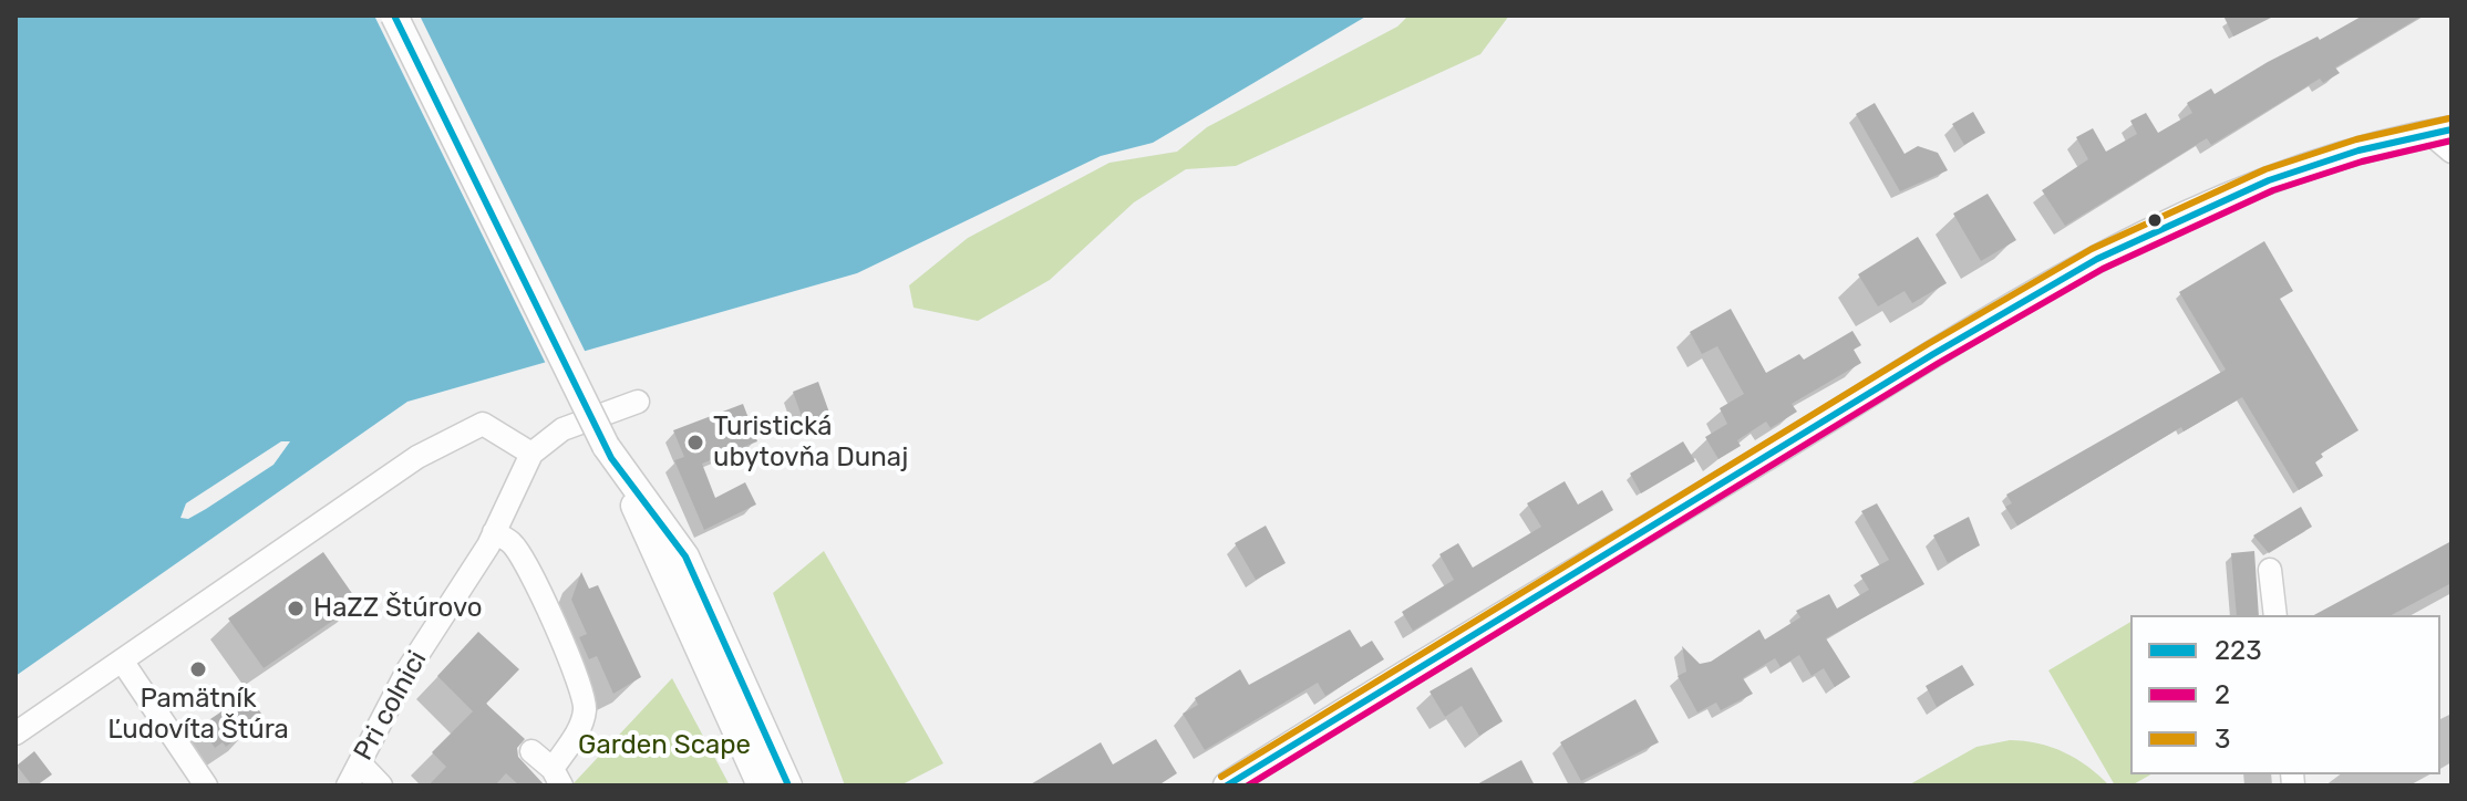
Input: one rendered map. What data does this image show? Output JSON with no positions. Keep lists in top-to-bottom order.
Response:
{
  "streets": {
    "street": ["Pri colnici"]
  },
  "parks": ["Garden Scape"],
  "places": ["Turistická ubytovňa Dunaj", "HaZZ Štúrovo", "Pamätník Ľudovíta Štúra"],
  "lines": ["transit line 223", "transit line 3", "transit line 2"],
  "legend": ["223", "2", "3"]
}
